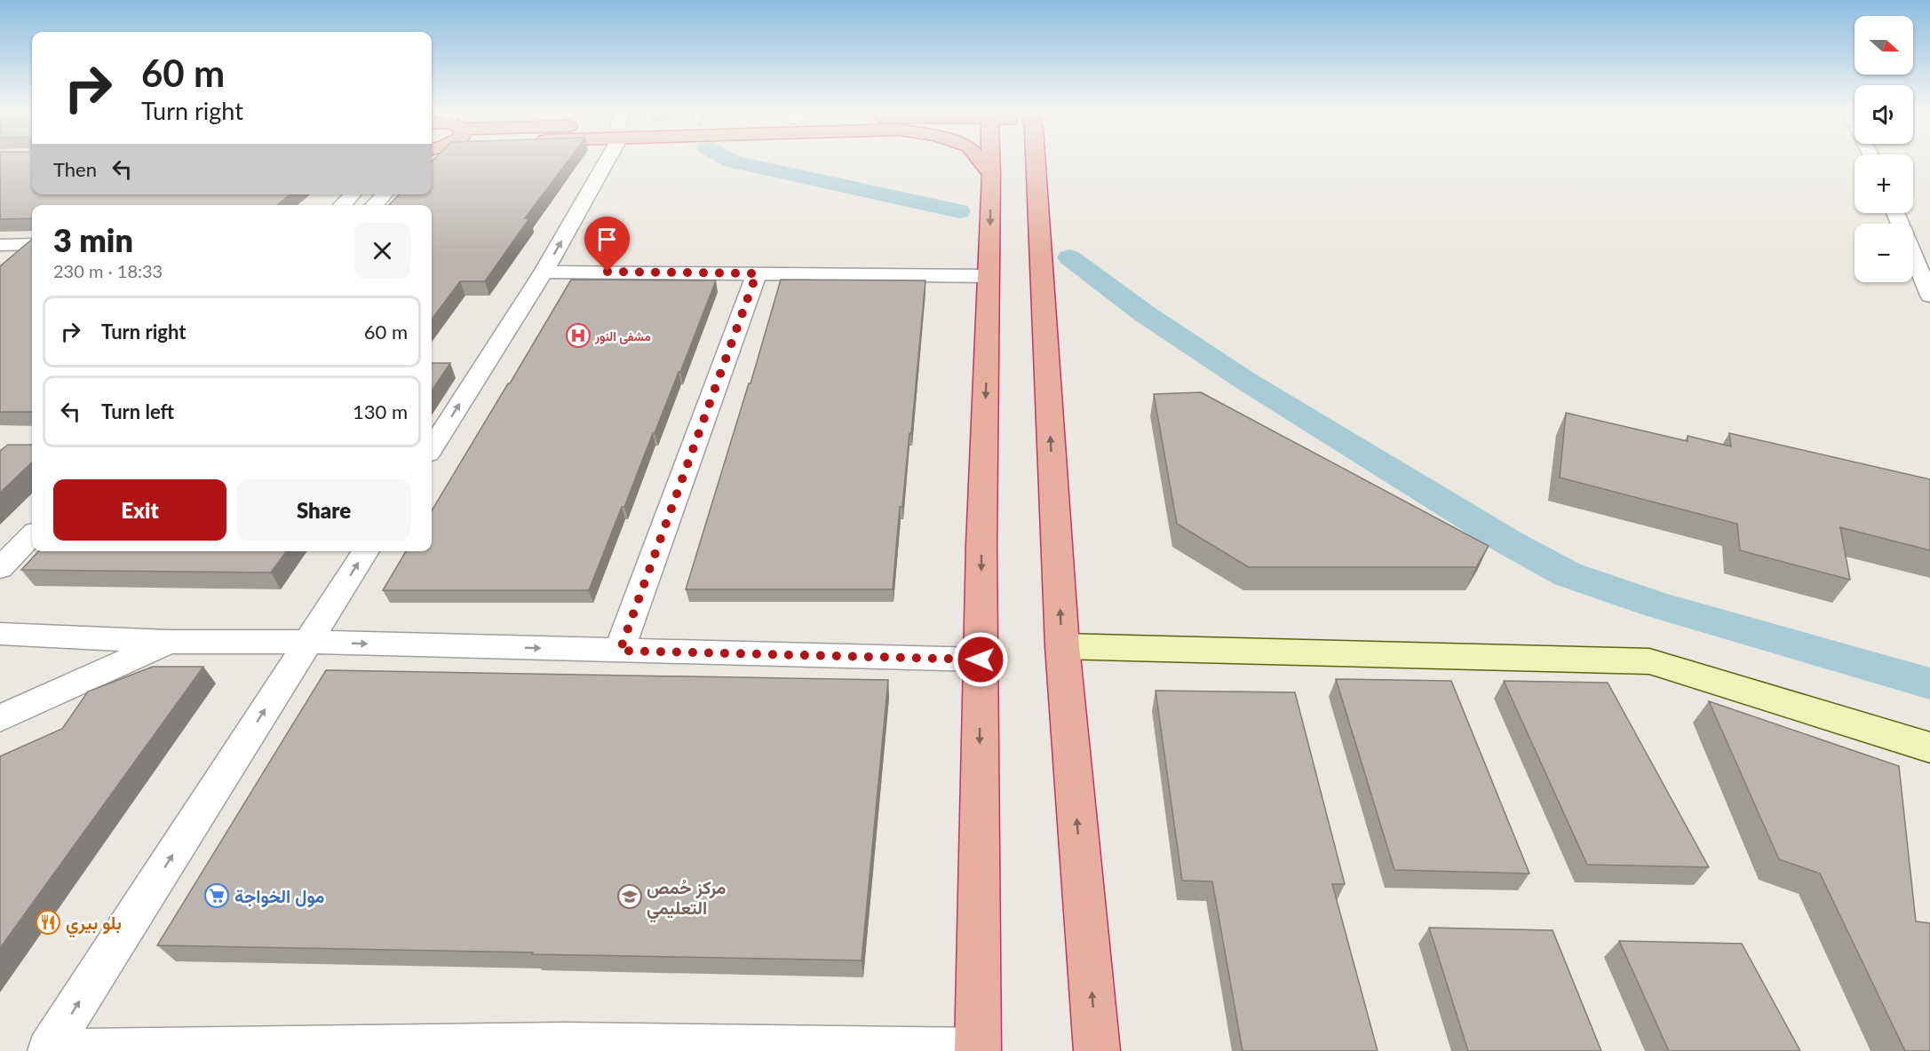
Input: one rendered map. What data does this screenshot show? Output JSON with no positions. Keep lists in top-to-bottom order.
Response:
{
  "places": {
    "hospital": ["مشفى النور"],
    "supermarket": ["مول الخواجة"],
    "school or university": ["مركز حُمص التعليمي"],
    "restaurant": ["بلو بيري"]
  },
  "north": "right",
  "page": {
    "map_buttons": ["+", "−"],
    "turn": ["60 m", "Turn right"],
    "then": "Then",
    "heading": ["3 min", "230 m · 18:33"],
    "list": [
      {
        "name": "Turn right",
        "value": "60 m"
      },
      {
        "name": "Turn left",
        "value": "130 m"
      }
    ],
    "buttons": ["Exit", "Share"]
  }
}
